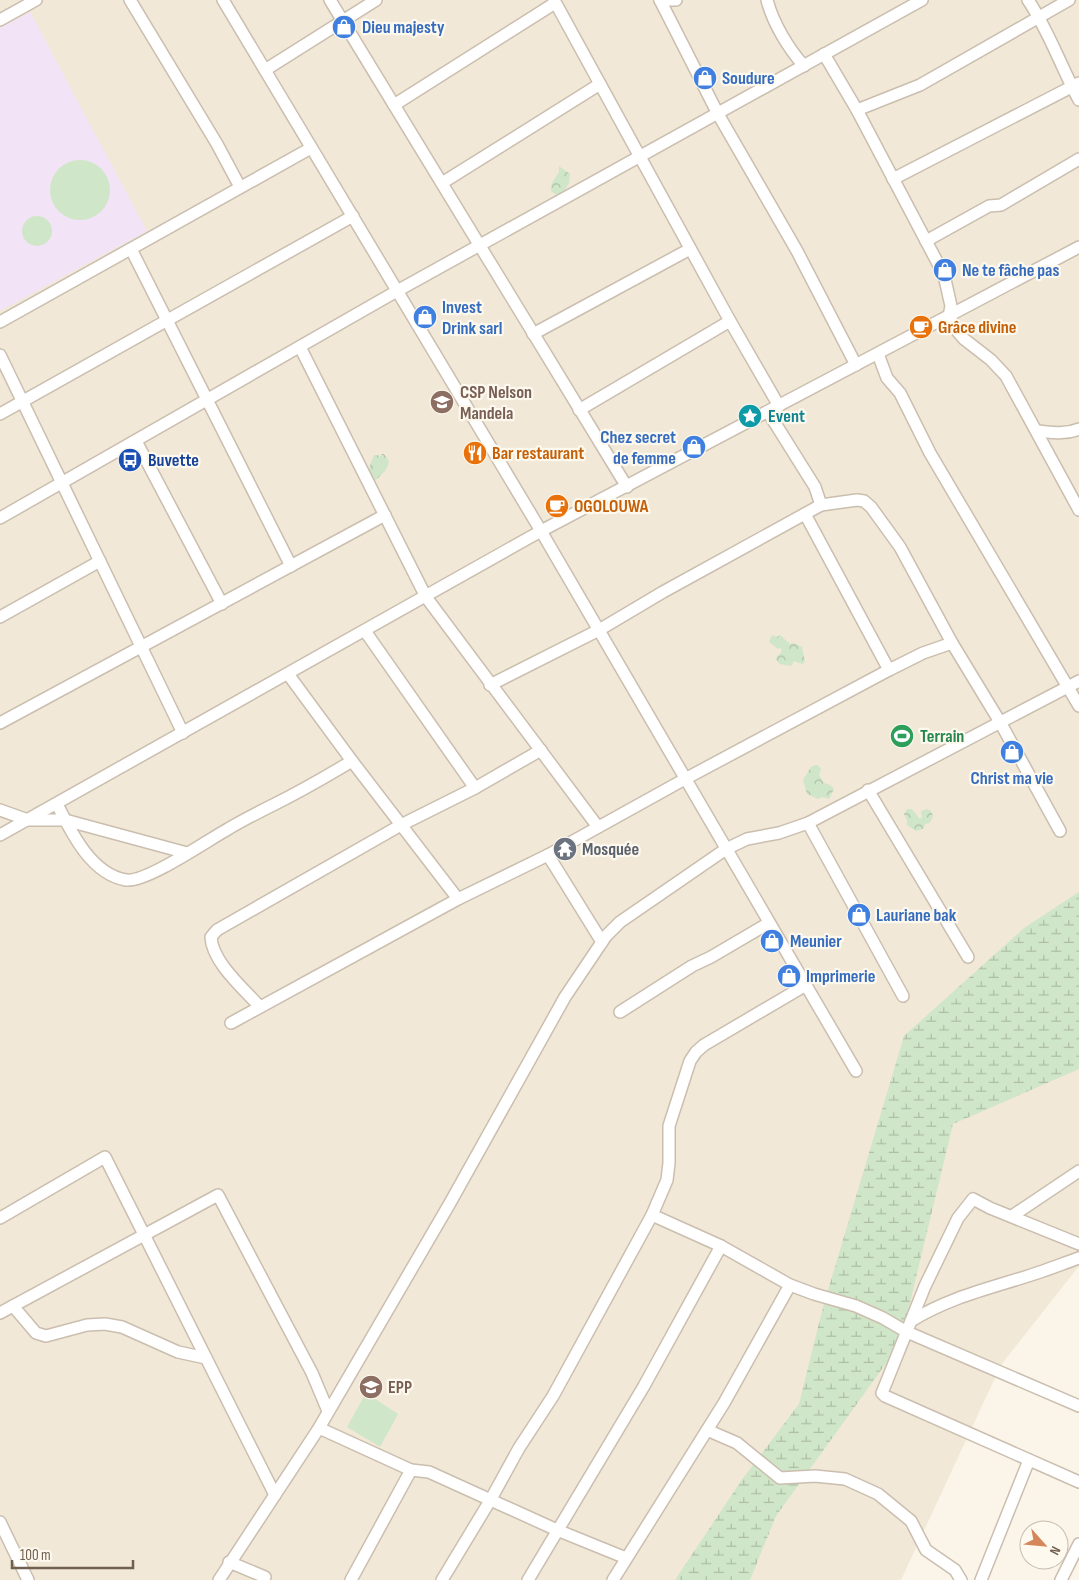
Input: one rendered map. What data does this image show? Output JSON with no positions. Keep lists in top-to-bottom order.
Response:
{
  "places": {
    "shop": [
      "Dieu majesty",
      "Soudure",
      "Ne te fâche pas",
      "Invest Drink sarl",
      "Chez secret de femme",
      "Christ ma vie",
      "Lauriane bak",
      "Meunier",
      "Imprimerie"
    ],
    "cafe": ["Grâce divine", "OGOLOUWA"],
    "school or university": ["CSP Nelson Mandela", "EPP"],
    "place": ["Event"],
    "restaurant": ["Bar restaurant"],
    "bus stop": ["Buvette"],
    "sports": ["Terrain"],
    "temple": ["Mosquée"]
  },
  "scale_bar": "100 m",
  "north": "bottom right"
}
